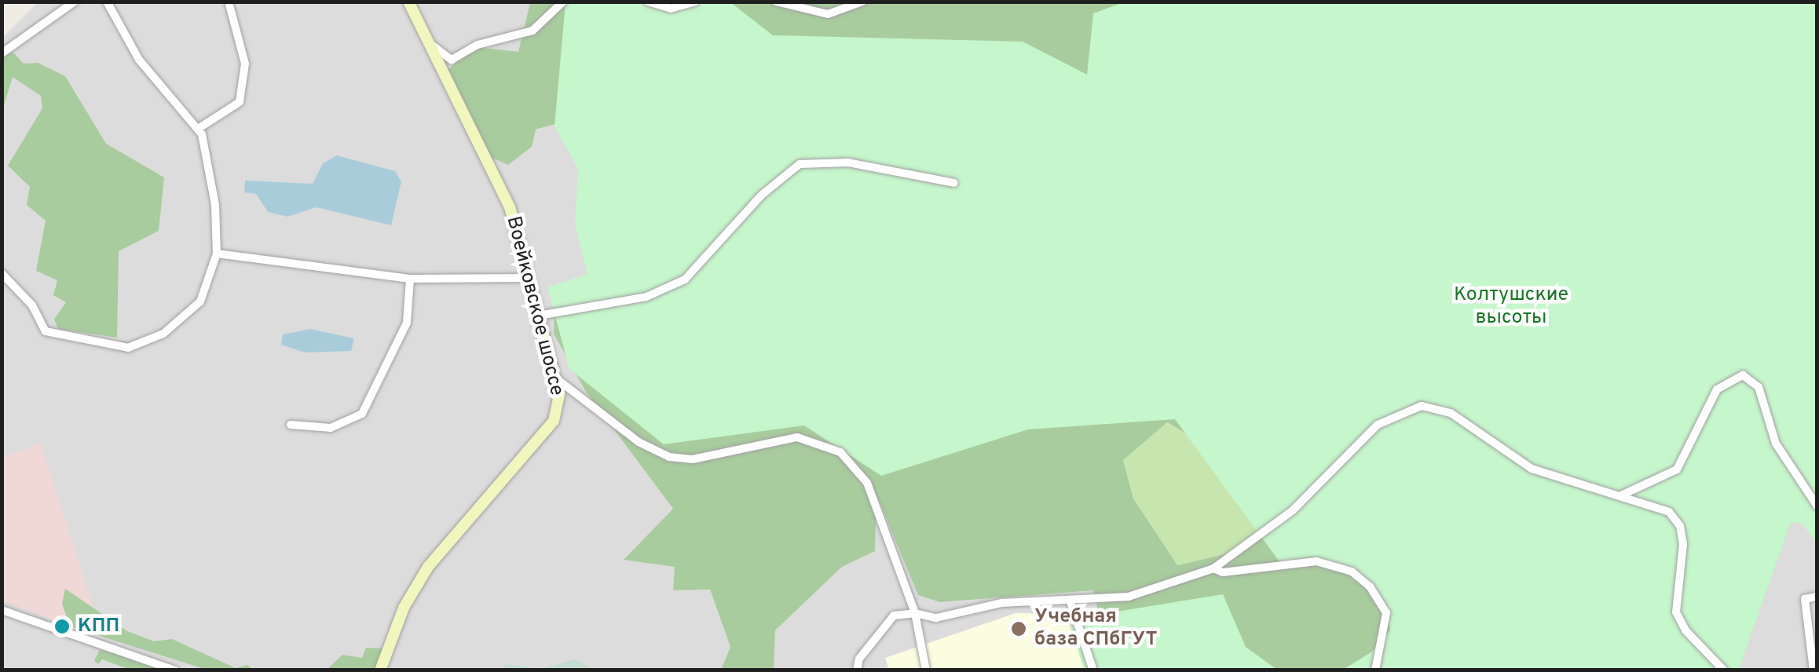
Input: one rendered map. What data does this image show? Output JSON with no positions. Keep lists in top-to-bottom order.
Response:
{
  "streets": {
    "street": ["Воейковское шоссе"]
  },
  "parks": ["Колтушские высоты"],
  "places": ["КПП", "Учебная база СПбГУТ"]
}
